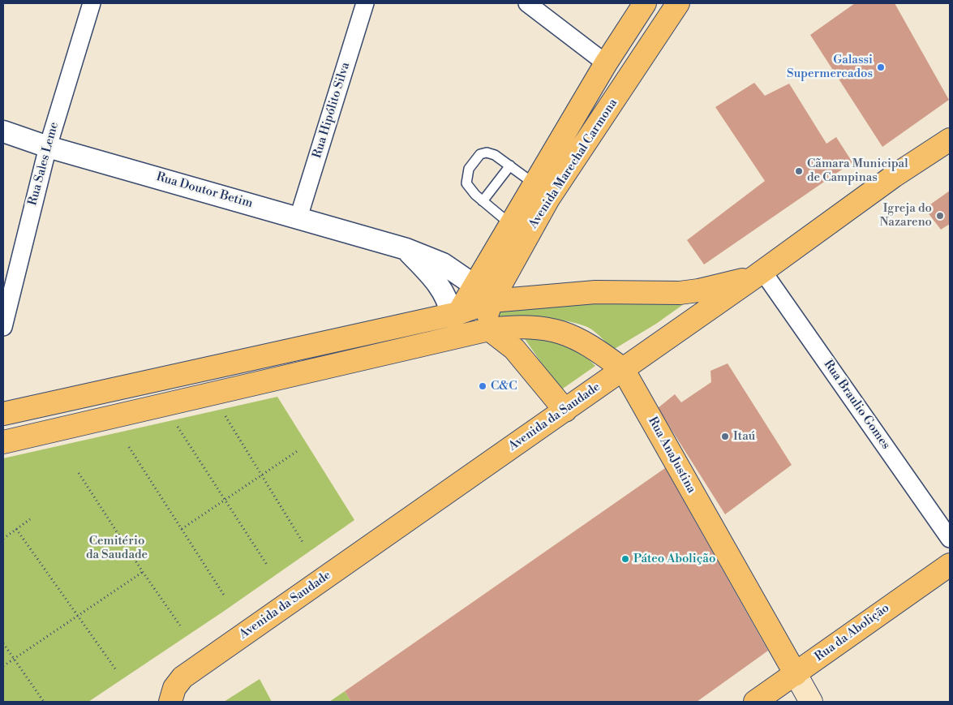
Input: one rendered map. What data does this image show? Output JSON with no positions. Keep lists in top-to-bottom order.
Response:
{
  "streets": {
    "main road": [
      "Avenida Marechal Carmona",
      "Avenida da Saudade",
      "Rua AnaJustina",
      "Rua da Abolição"
    ],
    "street": [
      "Rua Hipólito Silva",
      "Rua Sales Leme",
      "Rua Doutor Betim",
      "Rua Braulio Gomes"
    ]
  },
  "crossings": [
    ["Rua Hipólito Silva", "Rua Doutor Betim"],
    ["Rua Sales Leme", "Rua Doutor Betim"],
    ["Avenida Marechal Carmona", "Rua Doutor Betim"],
    ["Avenida Marechal Carmona", "Rua AnaJustina"],
    ["Rua Braulio Gomes", "Avenida da Saudade"],
    ["Avenida da Saudade", "Rua AnaJustina"],
    ["Rua AnaJustina", "Rua da Abolição"]
  ],
  "parks": ["Cemitério da Saudade"],
  "places": [
    "Galassi Supermercados",
    "Cãmara Municipal de Campinas",
    "Igreja do Nazareno",
    "C&C",
    "Itaú",
    "Páteo Abolição"
  ]
}
